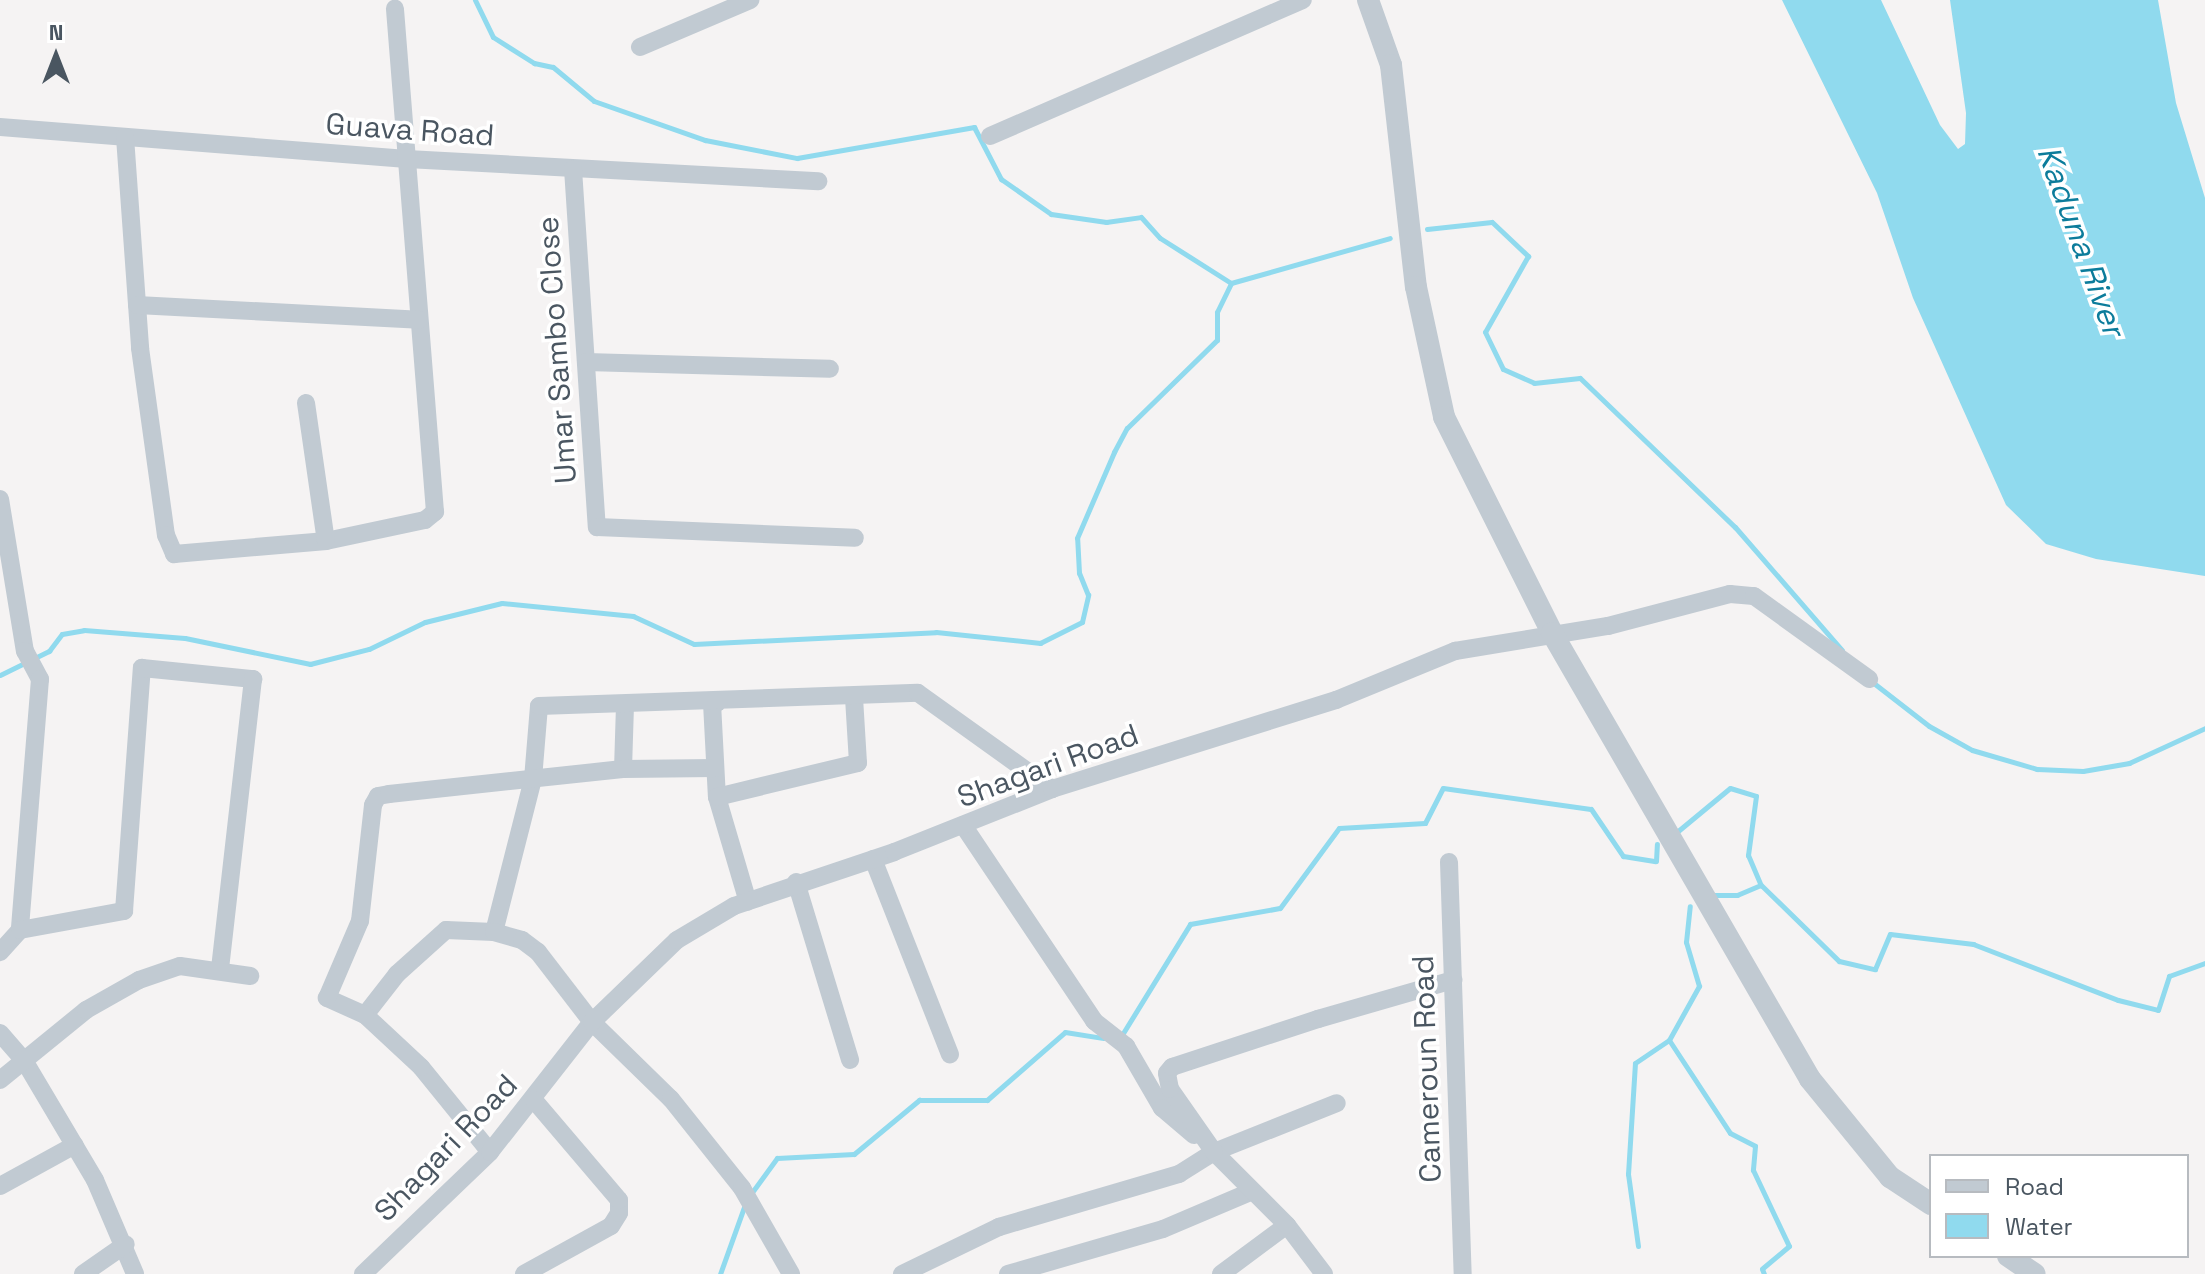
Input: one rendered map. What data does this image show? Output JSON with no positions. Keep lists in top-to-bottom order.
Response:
{
  "streets": {
    "street": [
      "Guava Road",
      "Umar Sambo Close",
      "Shagari Road",
      "Cameroun Road"
    ]
  },
  "crossings": [
    ["Guava Road", "Umar Sambo Close"]
  ],
  "water": ["Kaduna River"],
  "legend": ["Road", "Water"],
  "north": "top"
}
